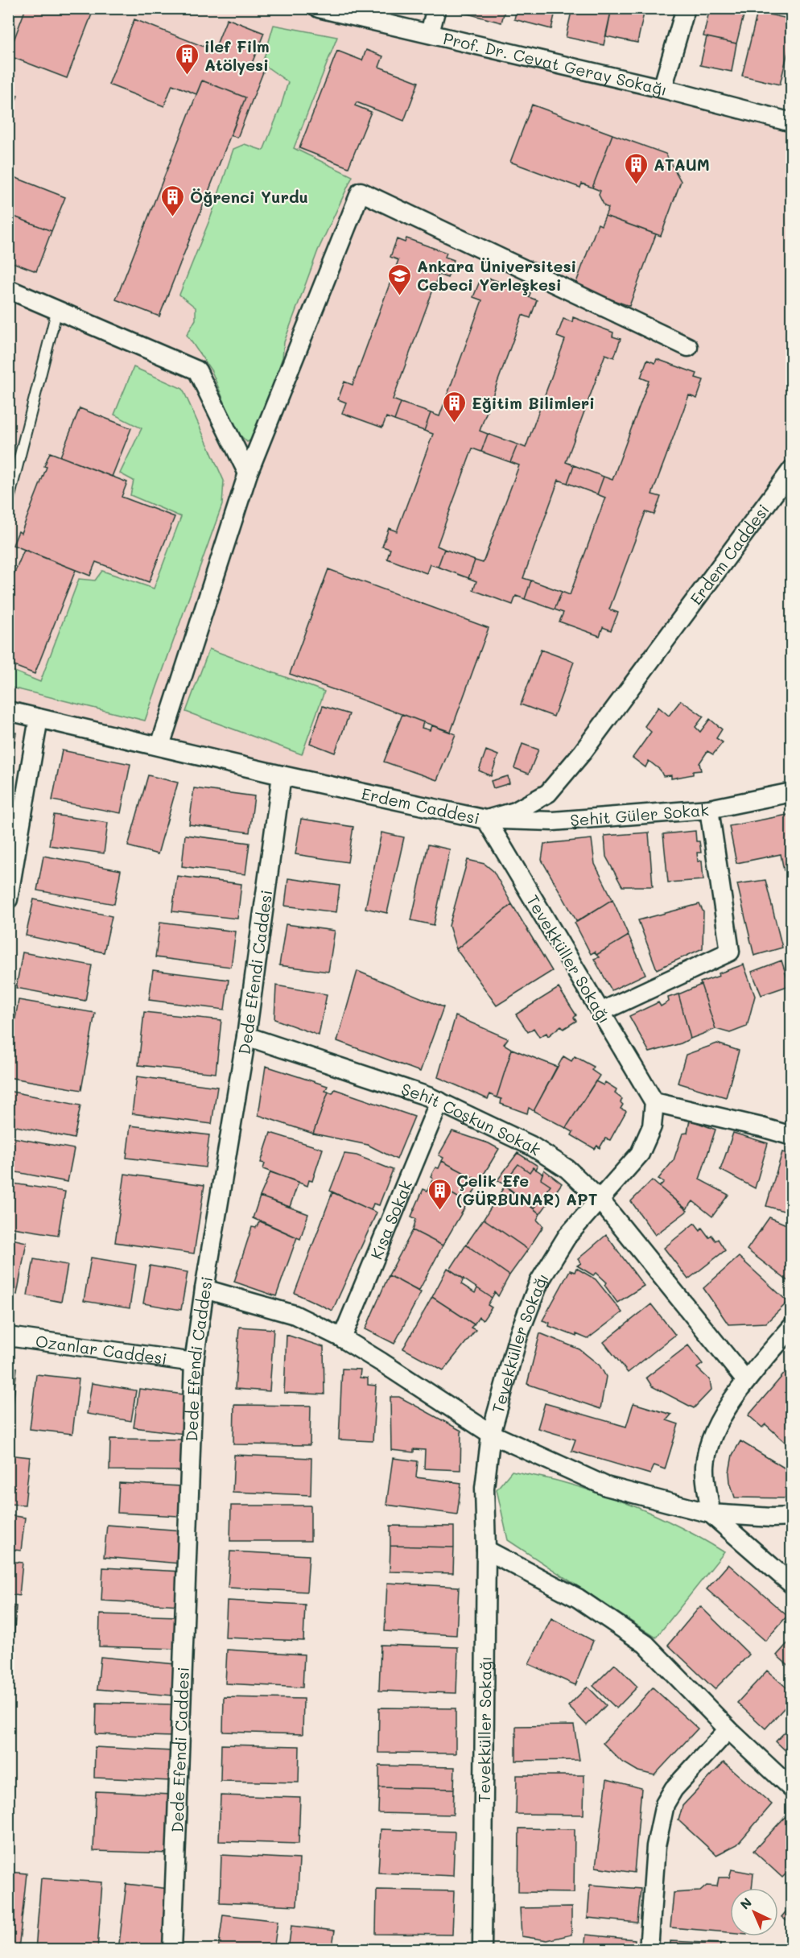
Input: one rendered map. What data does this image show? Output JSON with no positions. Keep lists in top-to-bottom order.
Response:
{
  "streets": {
    "street": [
      "Prof. Dr. Cevat Geray Sokağı",
      "Erdem Caddesi",
      "Şehit Güler Sokak",
      "Tevekküller Sokağı",
      "Dede Efendi Caddesi",
      "Şehit Coşkun Sokak",
      "Kısa Sokak",
      "Ozanlar Caddesi"
    ]
  },
  "crossings": [
    ["Erdem Caddesi", "Şehit Güler Sokak"],
    ["Erdem Caddesi", "Tevekküller Sokağı"],
    ["Erdem Caddesi", "Dede Efendi Caddesi"],
    ["Şehit Güler Sokak", "Tevekküller Sokağı"],
    ["Tevekküller Sokağı", "Şehit Coşkun Sokak"],
    ["Dede Efendi Caddesi", "Şehit Coşkun Sokak"],
    ["Dede Efendi Caddesi", "Ozanlar Caddesi"],
    ["Şehit Coşkun Sokak", "Kısa Sokak"]
  ],
  "places": {
    "building": [
      "ilef Film Atölyesi",
      "ATAUM",
      "Öğrenci Yurdu",
      "Eğitim Bilimleri",
      "Çelik Efe (GÜRBUNAR) APT"
    ],
    "school or university": ["Ankara Üniversitesi Cebeci Yerleşkesi"]
  },
  "north": "top left"
}
